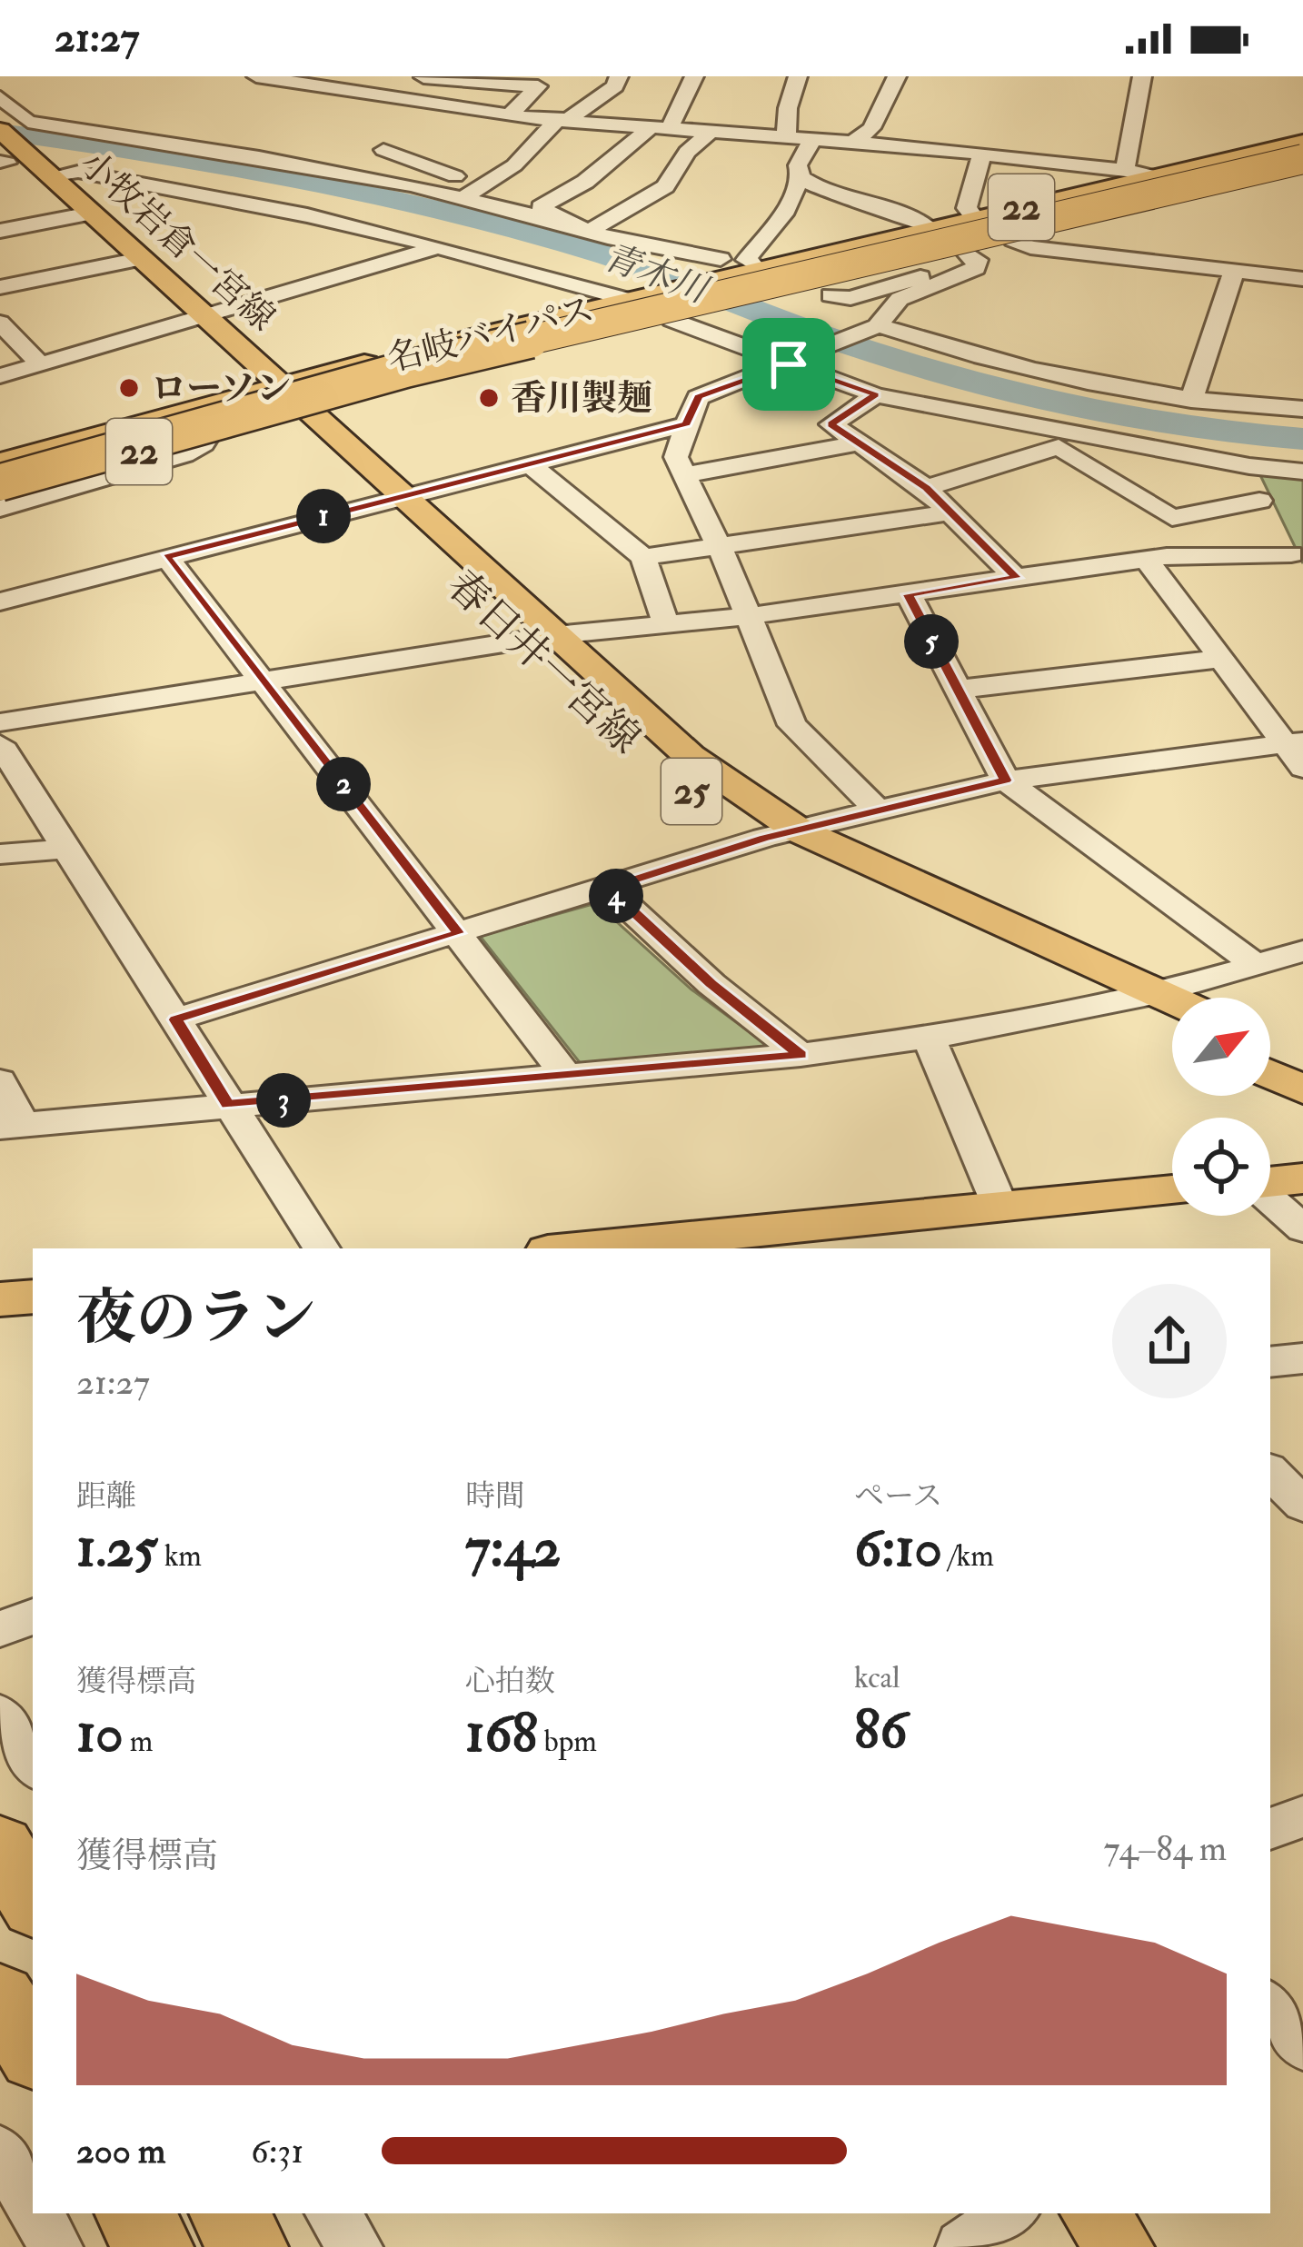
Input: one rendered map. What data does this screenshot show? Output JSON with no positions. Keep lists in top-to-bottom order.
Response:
{
  "streets": {
    "highway": ["22", "名岐バイパス"],
    "main road": ["小牧岩倉一宮線", "春日井一宮線", "25"]
  },
  "crossings": [
    ["小牧岩倉一宮線", "名岐バイパス"],
    ["小牧岩倉一宮線", "春日井一宮線"],
    ["名岐バイパス", "春日井一宮線"]
  ],
  "water": ["青木川"],
  "places": ["ローソン", "香川製麺"],
  "north": "top right",
  "page": {
    "status": "21:27",
    "pins": [
      "1",
      "5",
      "2",
      "4",
      "3"
    ],
    "heading": ["夜のラン", "21:27"],
    "stats": [
      ["距離", "1.25 km"],
      ["時間", "7:42"],
      ["ペース", "6:10 /km"],
      ["獲得標高", "10 m"],
      ["心拍数", "168 bpm"],
      ["kcal", "86"]
    ],
    "chart": ["獲得標高", "74–84 m"],
    "list": [
      {
        "name": "200 m",
        "note": "6:31"
      }
    ]
  }
}
